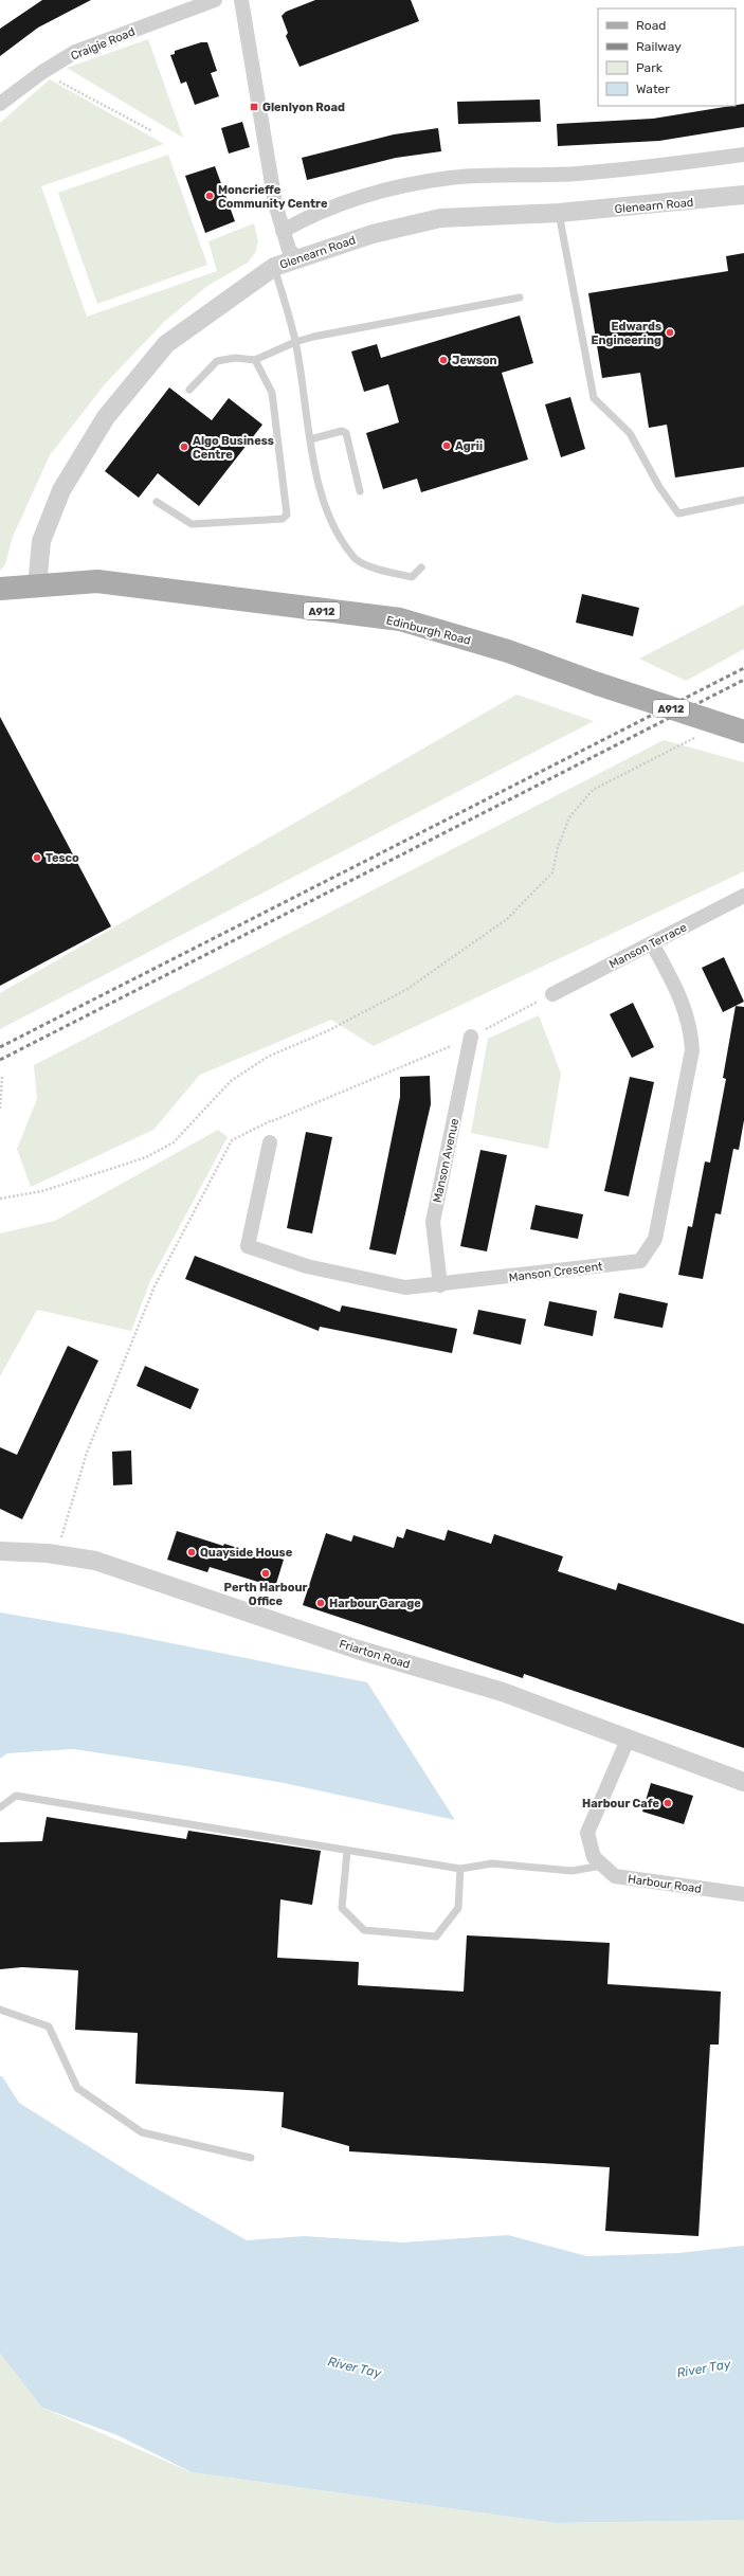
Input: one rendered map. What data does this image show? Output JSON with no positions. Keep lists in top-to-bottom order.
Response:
{
  "streets": {
    "main road": ["A912", "Edinburgh Road"],
    "street": [
      "Craigie Road",
      "Glenearn Road",
      "Manson Terrace",
      "Manson Avenue",
      "Manson Crescent",
      "Friarton Road",
      "Harbour Road"
    ]
  },
  "crossings": [
    ["Glenearn Road", "Edinburgh Road"],
    ["Manson Terrace", "Manson Crescent"],
    ["Manson Avenue", "Manson Crescent"],
    ["Friarton Road", "Harbour Road"]
  ],
  "water": ["River Tay"],
  "places": {
    "transit": ["Glenlyon Road"],
    "other": [
      "Moncrieffe Community Centre",
      "Edwards Engineering",
      "Jewson",
      "Agrii",
      "Algo Business Centre",
      "Tesco",
      "Quayside House",
      "Perth Harbour Office",
      "Harbour Garage",
      "Harbour Cafe"
    ]
  },
  "legend": [
    "Road",
    "Railway",
    "Park",
    "Water"
  ]
}
